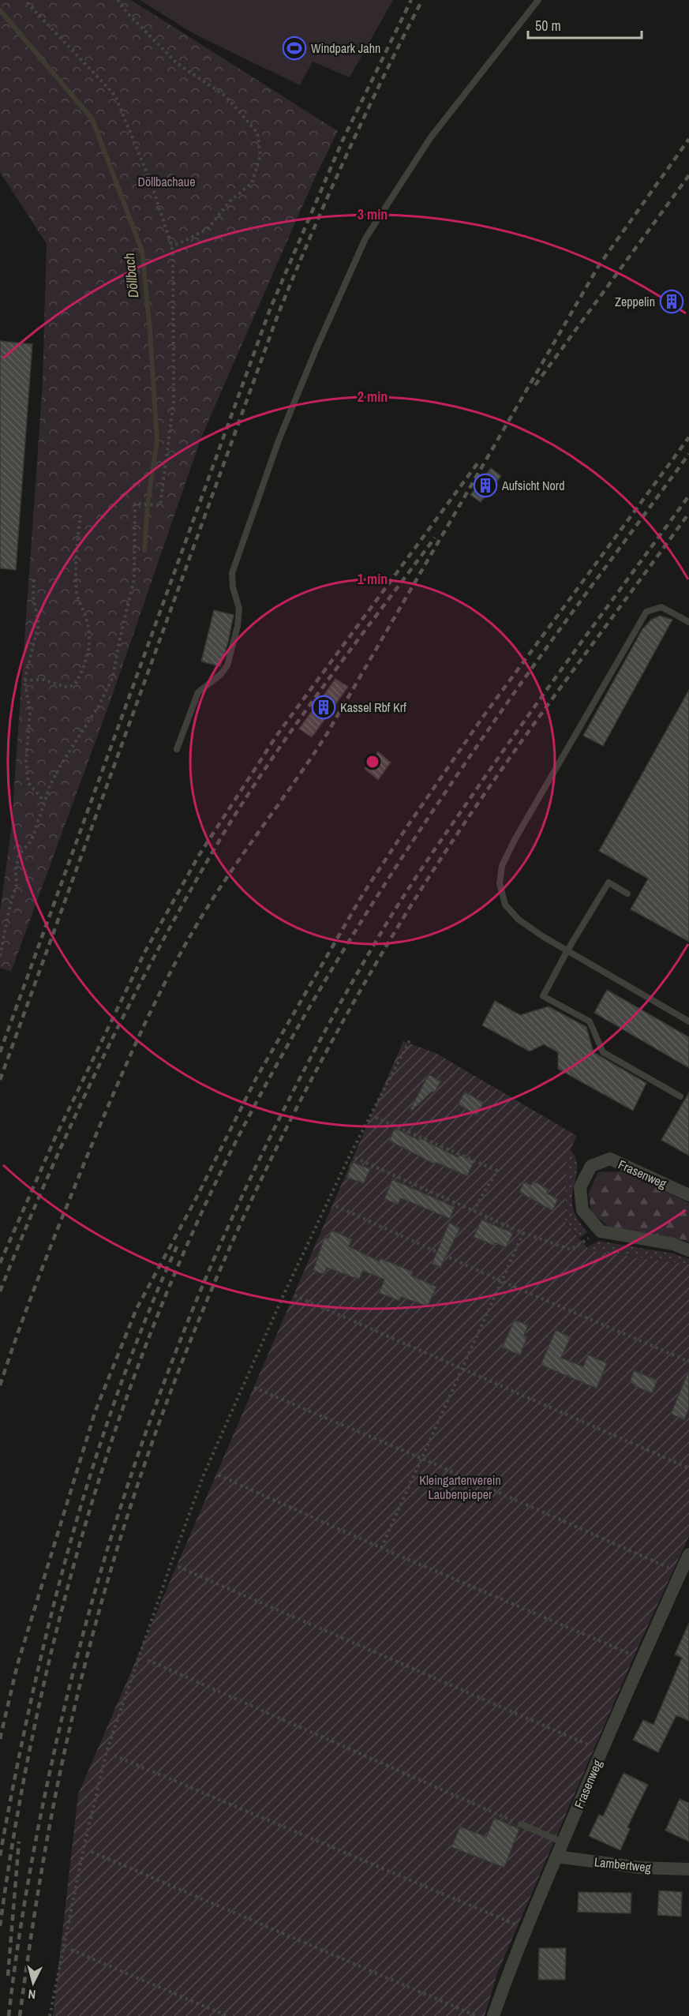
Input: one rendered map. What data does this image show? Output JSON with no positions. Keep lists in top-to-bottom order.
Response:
{
  "streets": {
    "street": ["Frasenweg", "Lambertweg"]
  },
  "crossings": [
    ["Frasenweg", "Lambertweg"]
  ],
  "water": ["Döllbach"],
  "parks": ["Döllbachaue", "Kleingartenverein Laubenpieper"],
  "places": {
    "sports": ["Windpark Jahn"],
    "building": ["Zeppelin", "Aufsicht Nord", "Kassel Rbf Krf"]
  },
  "scale_bar": "50 m",
  "north": "bottom",
  "rings": ["3 min", "2 min", "1 min"]
}
